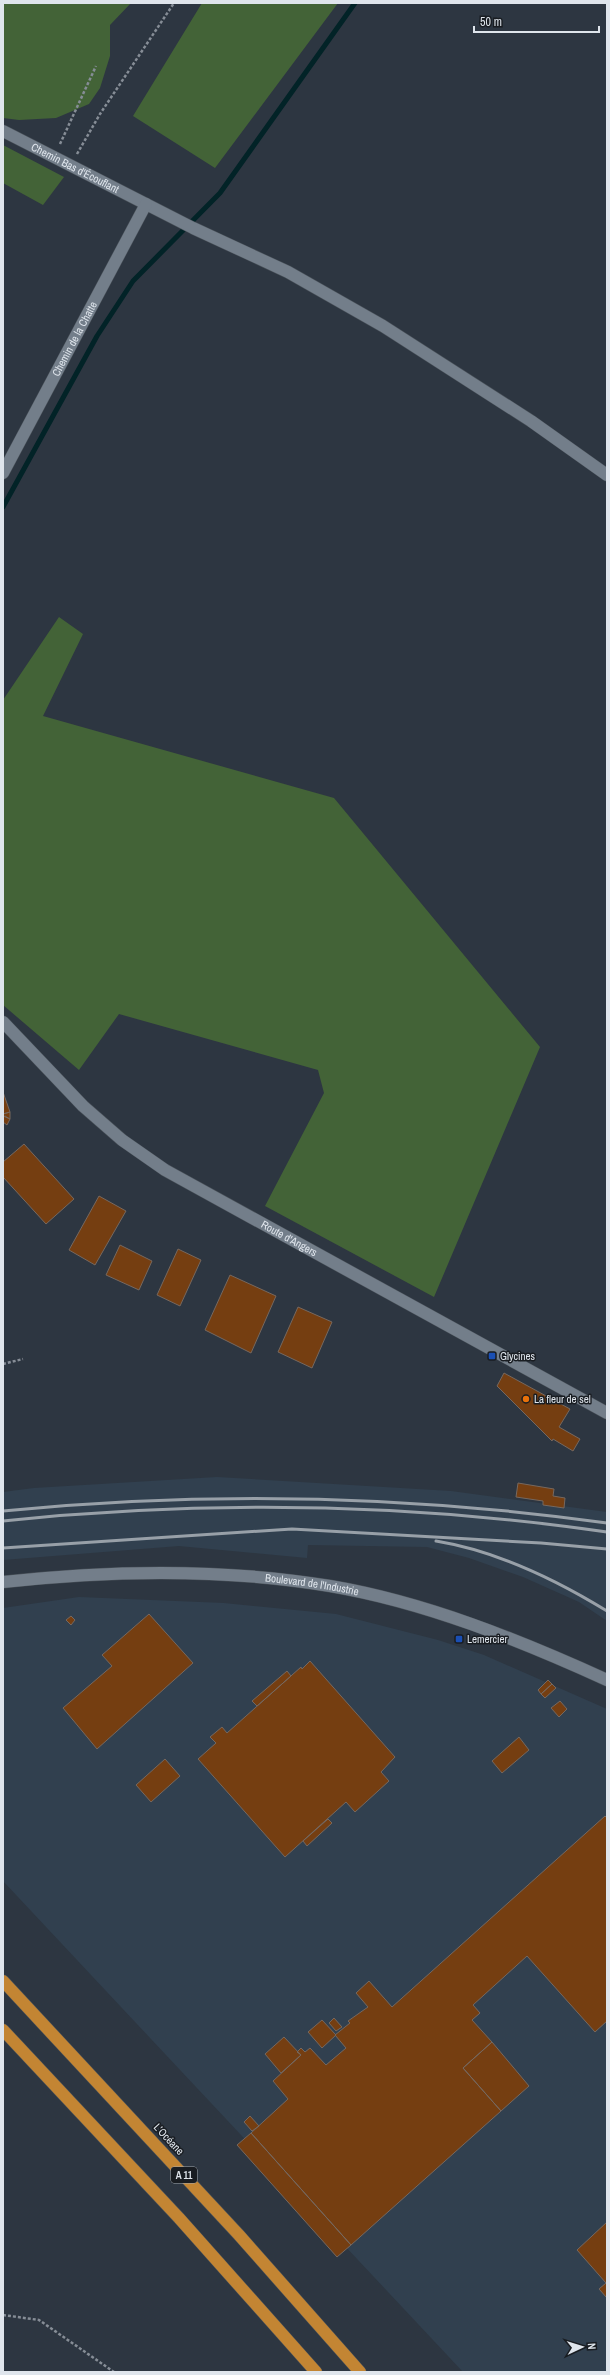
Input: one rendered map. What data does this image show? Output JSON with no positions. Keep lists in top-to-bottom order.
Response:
{
  "streets": {
    "highway": ["L’Océane", "A 11"],
    "street": [
      "Chemin Bas d'Écouflant",
      "Chemin de la Chatte",
      "Route d'Angers",
      "Boulevard de l'Industrie"
    ]
  },
  "crossings": [
    ["Chemin Bas d'Écouflant", "Chemin de la Chatte"]
  ],
  "places": {
    "transit": ["Glycines", "Lemercier"],
    "other": ["La fleur de sel"]
  },
  "scale_bar": "50 m",
  "north": "right"
}
